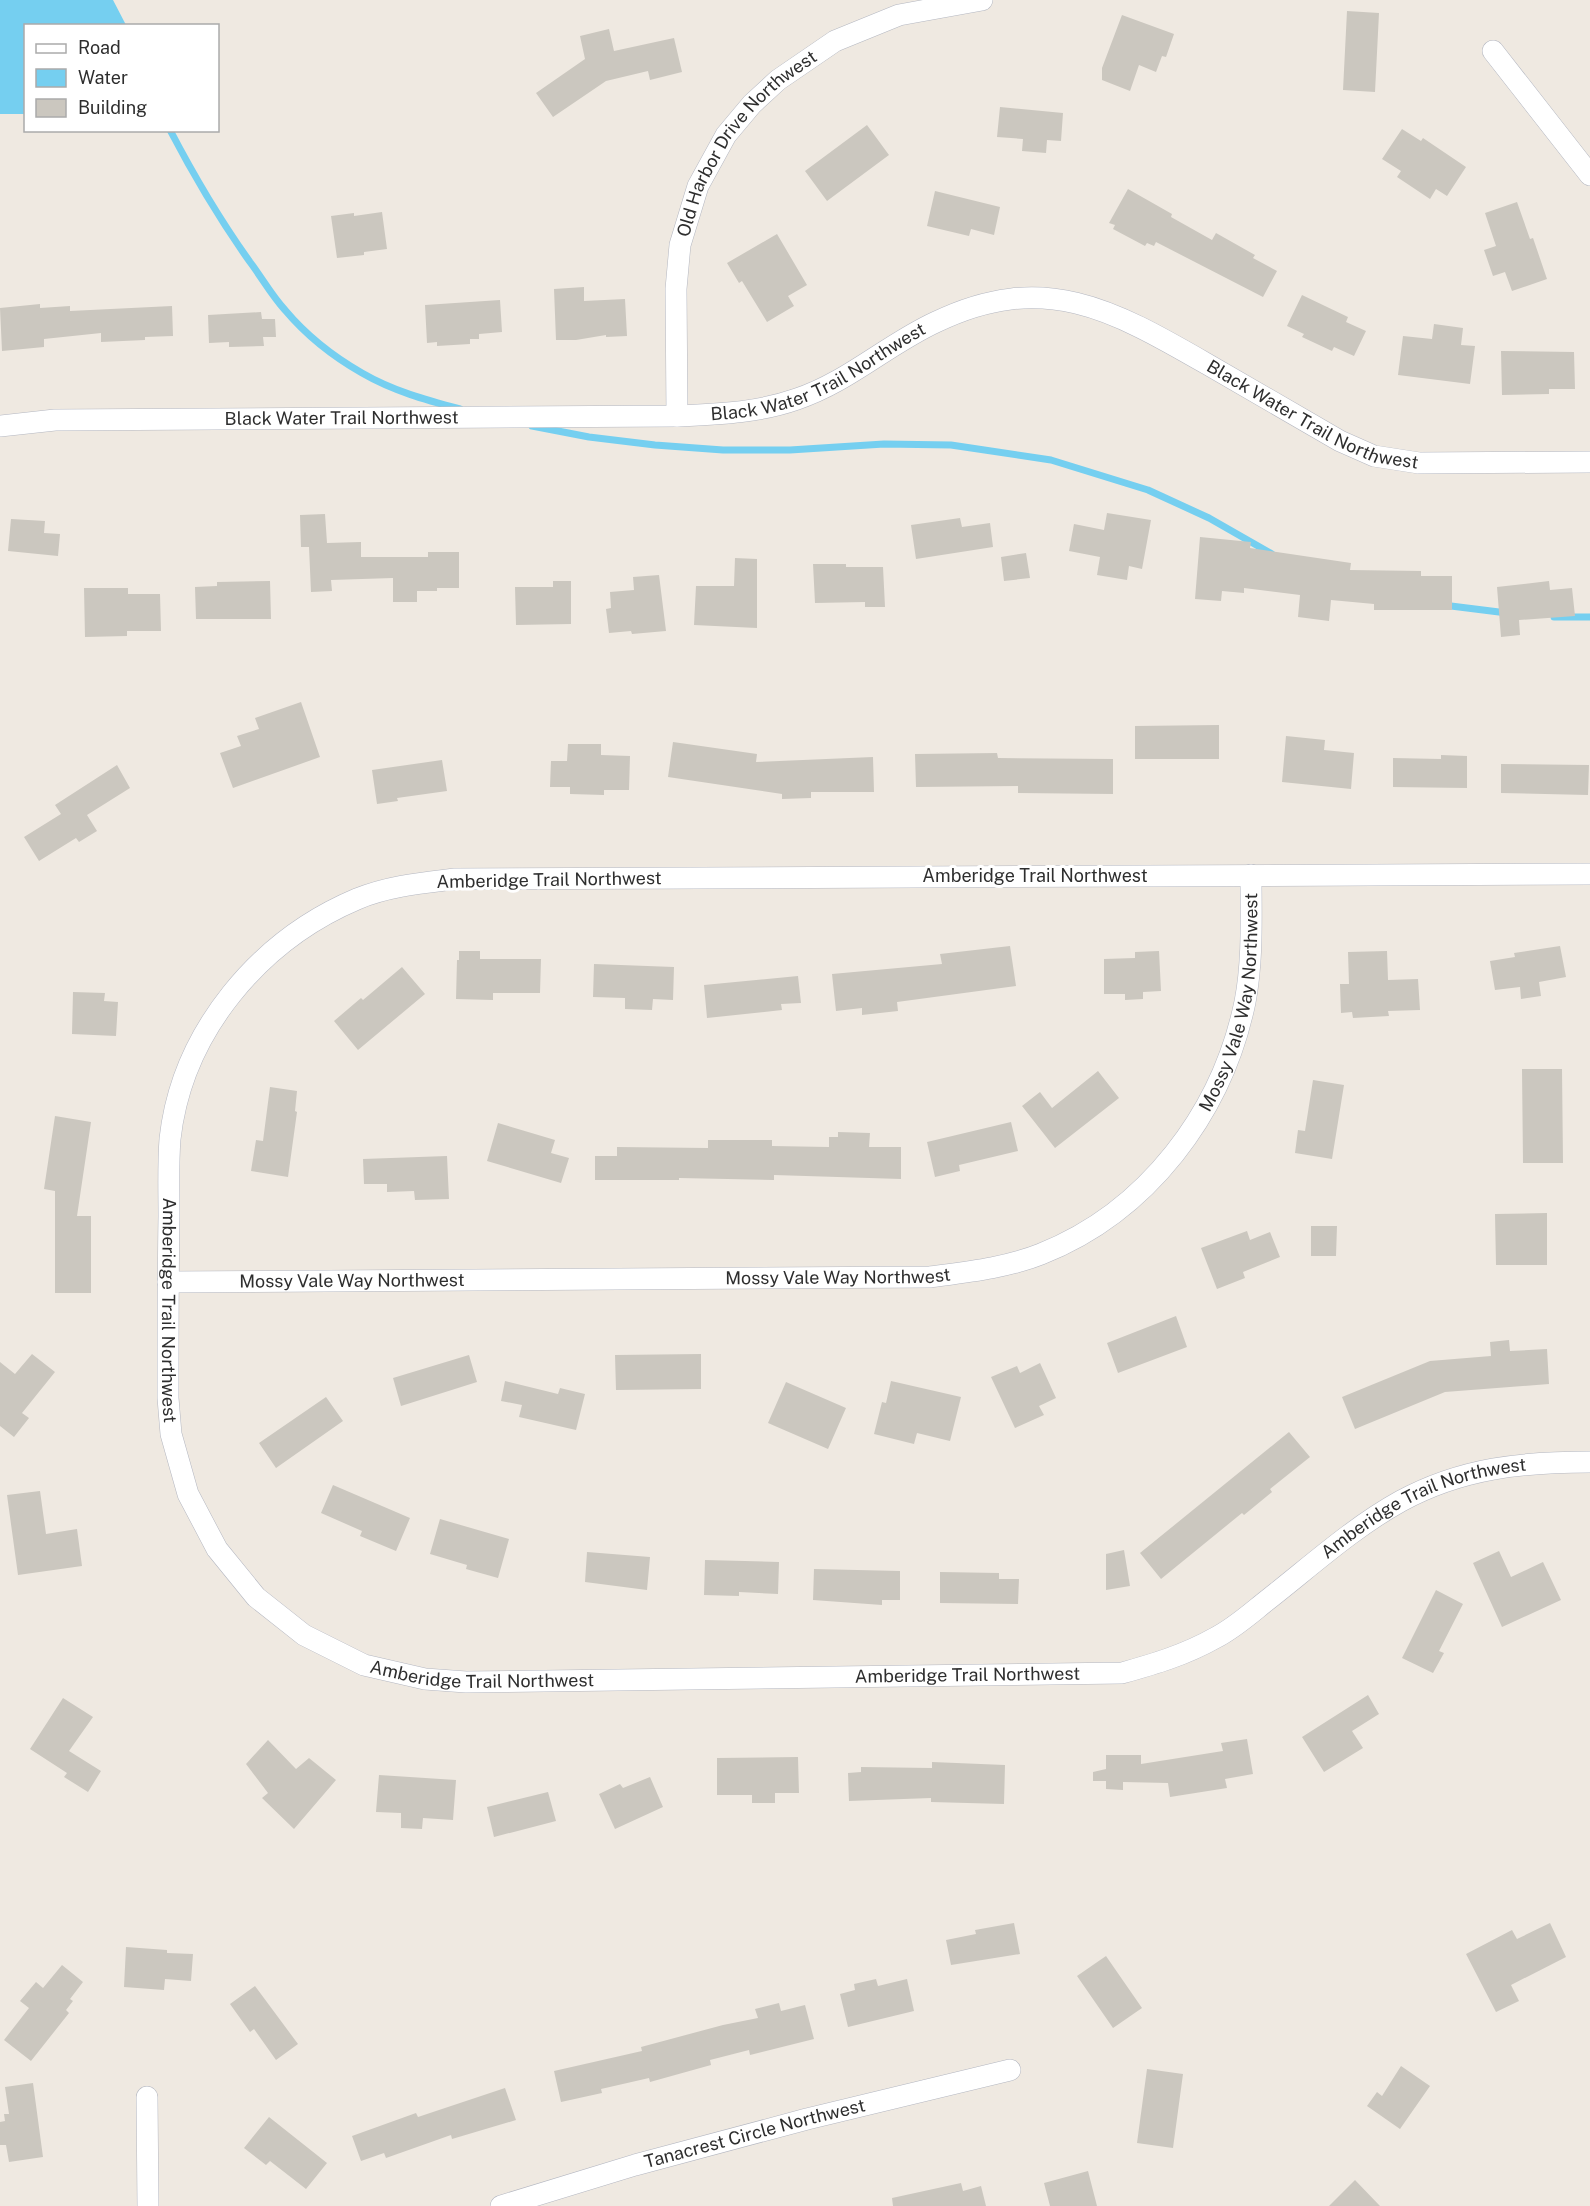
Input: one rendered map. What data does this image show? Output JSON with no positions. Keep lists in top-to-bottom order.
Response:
{
  "streets": {
    "street": [
      "Old Harbor Drive Northwest",
      "Black Water Trail Northwest",
      "Amberidge Trail Northwest",
      "Mossy Vale Way Northwest",
      "Tanacrest Circle Northwest"
    ]
  },
  "crossings": [
    ["Old Harbor Drive Northwest", "Black Water Trail Northwest"],
    ["Amberidge Trail Northwest", "Mossy Vale Way Northwest"]
  ],
  "legend": ["Road", "Water", "Building"]
}
